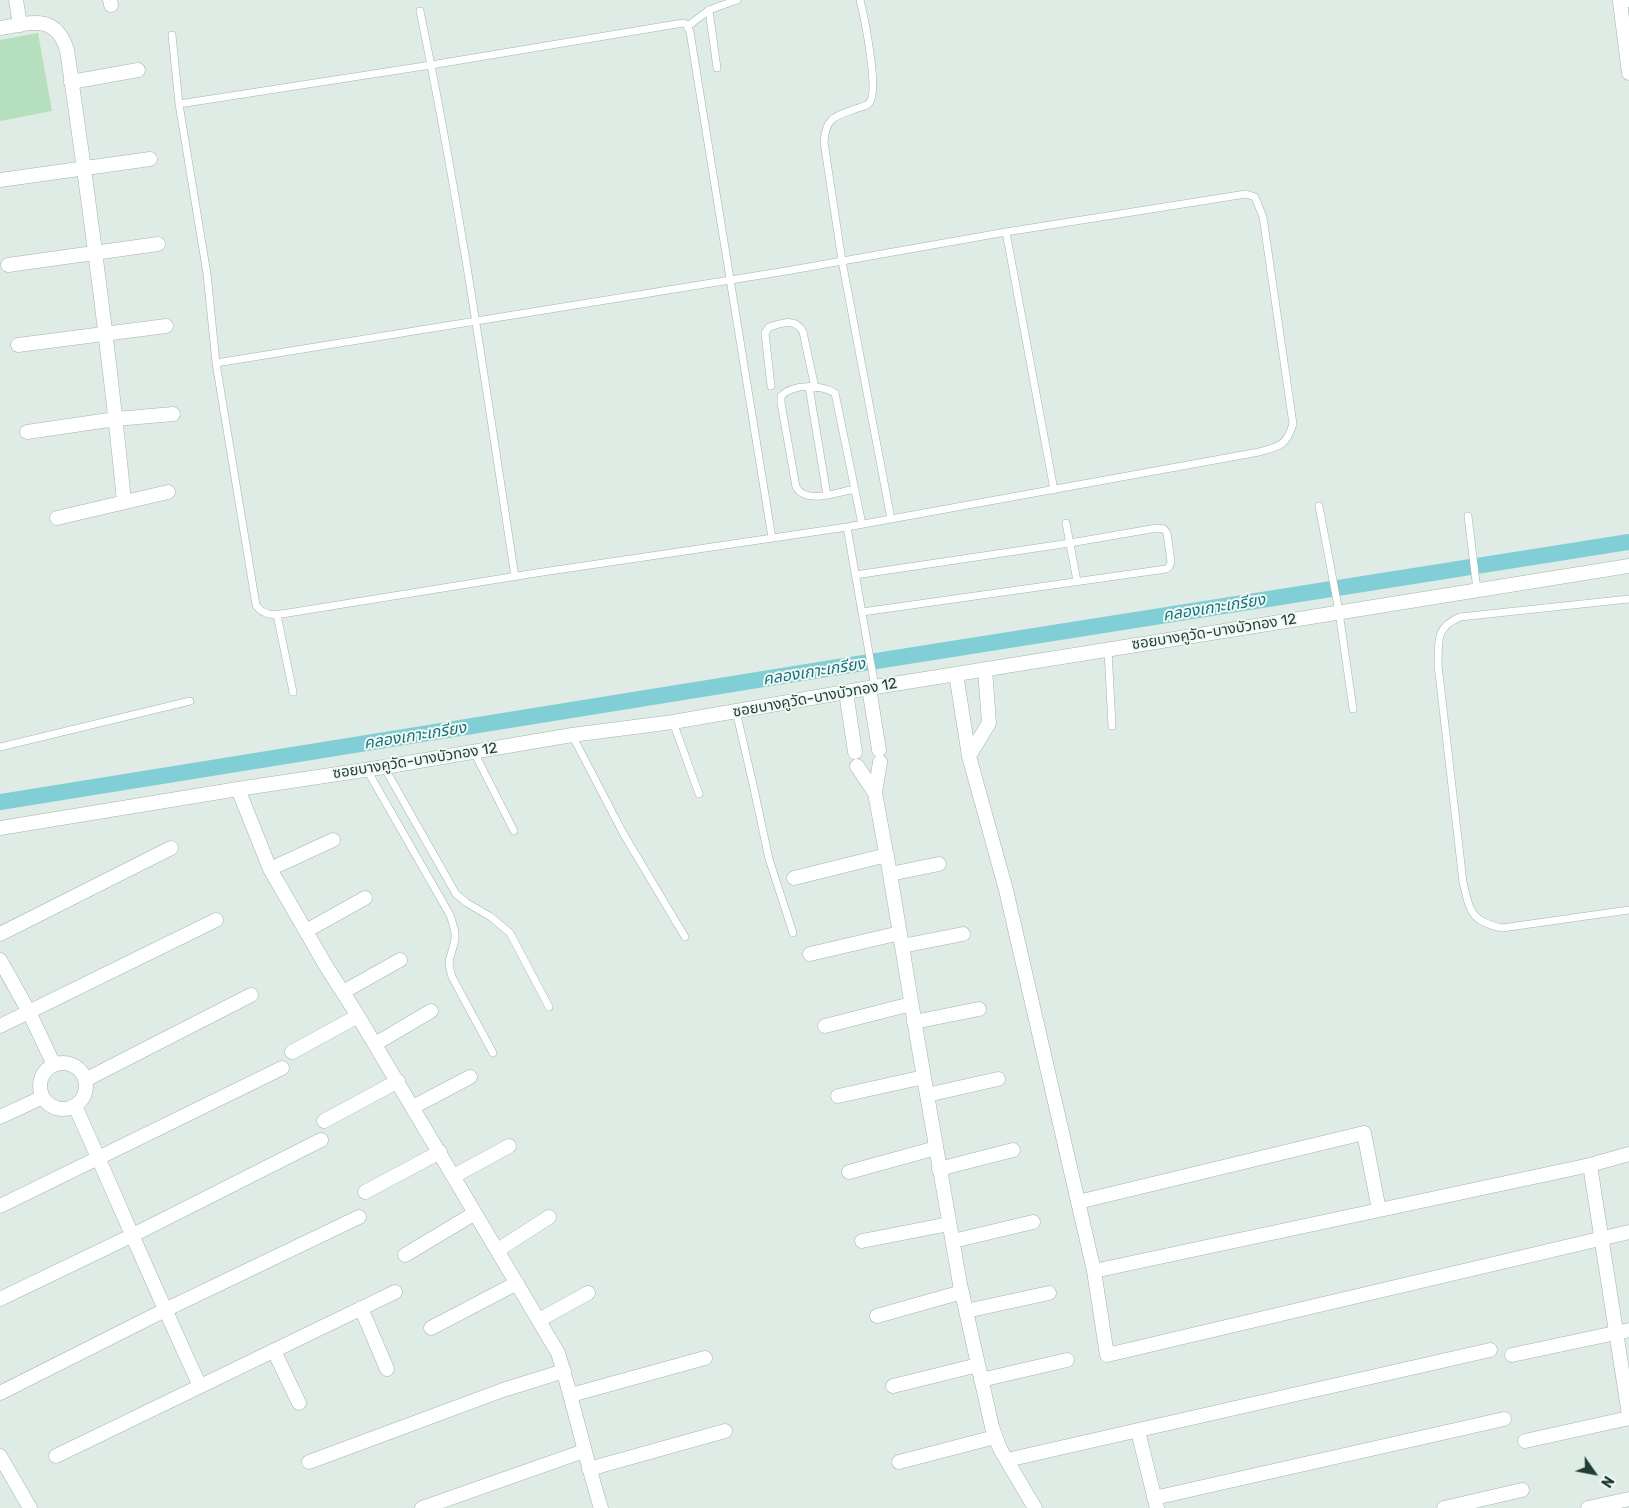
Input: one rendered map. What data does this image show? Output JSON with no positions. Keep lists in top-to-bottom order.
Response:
{
  "streets": {
    "street": ["ซอยบางคูวัด-บางบัวทอง 12"]
  },
  "water": ["คลองเกาะเกรียง"],
  "north": "bottom right"
}
